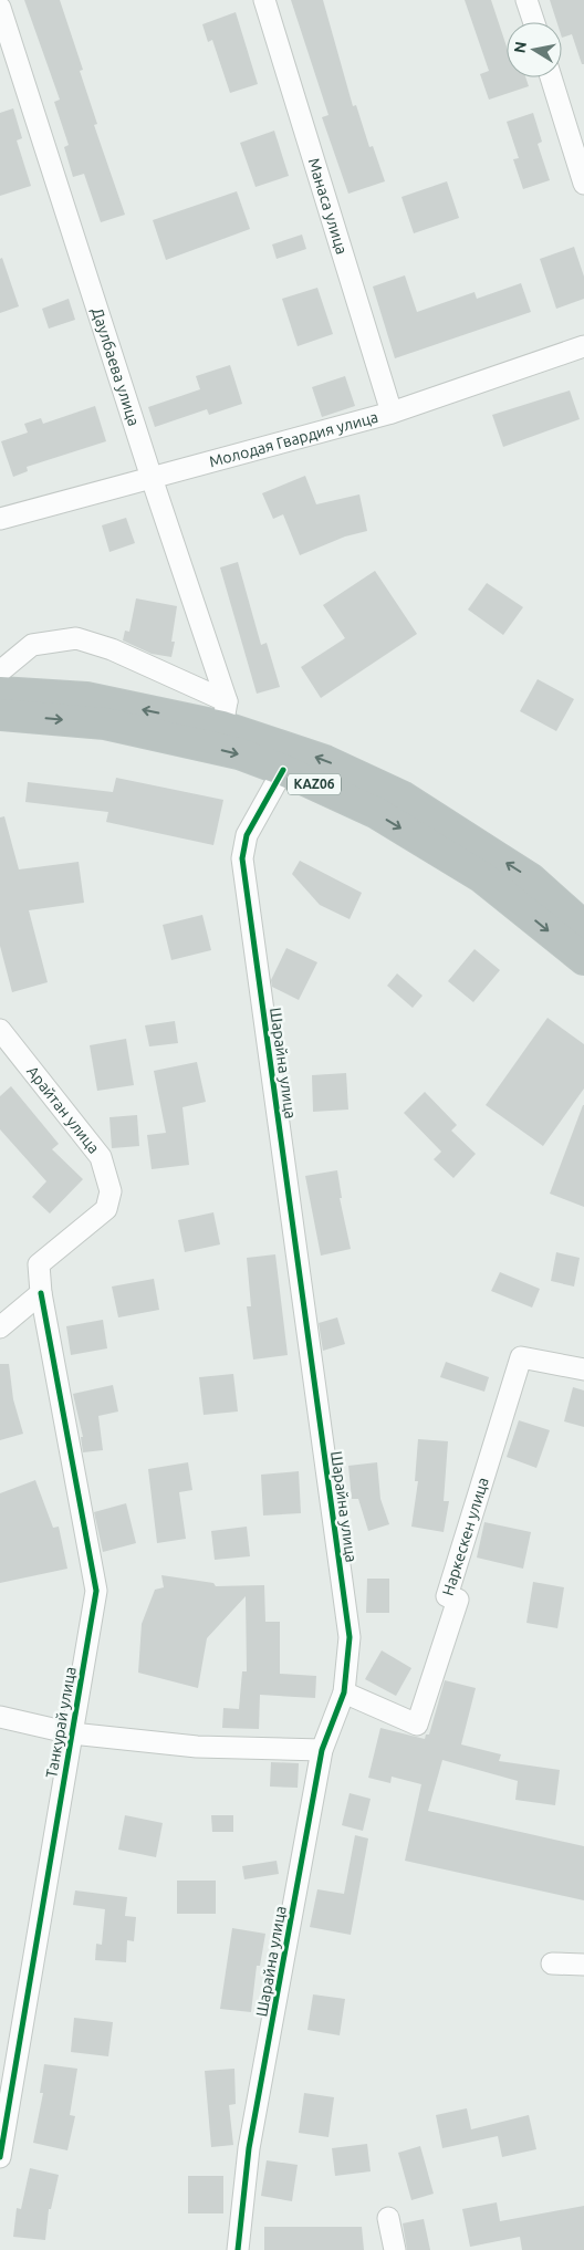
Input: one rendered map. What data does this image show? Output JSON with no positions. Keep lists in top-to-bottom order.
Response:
{
  "streets": {
    "highway": ["KАZ06"],
    "street": [
      "Манаса улица",
      "Даулбаева улица",
      "Молодая Гвардия улица",
      "Шарайна улица",
      "Арайтан улица",
      "Наркескен улица",
      "Танкурай улица"
    ]
  },
  "crossings": [
    ["Манаса улица", "Молодая Гвардия улица"],
    ["Даулбаева улица", "Молодая Гвардия улица"],
    ["Даулбаева улица", "KАZ06"],
    ["KАZ06", "Шарайна улица"],
    ["Шарайна улица", "Наркескен улица"],
    ["Арайтан улица", "Танкурай улица"]
  ],
  "north": "left"
}
